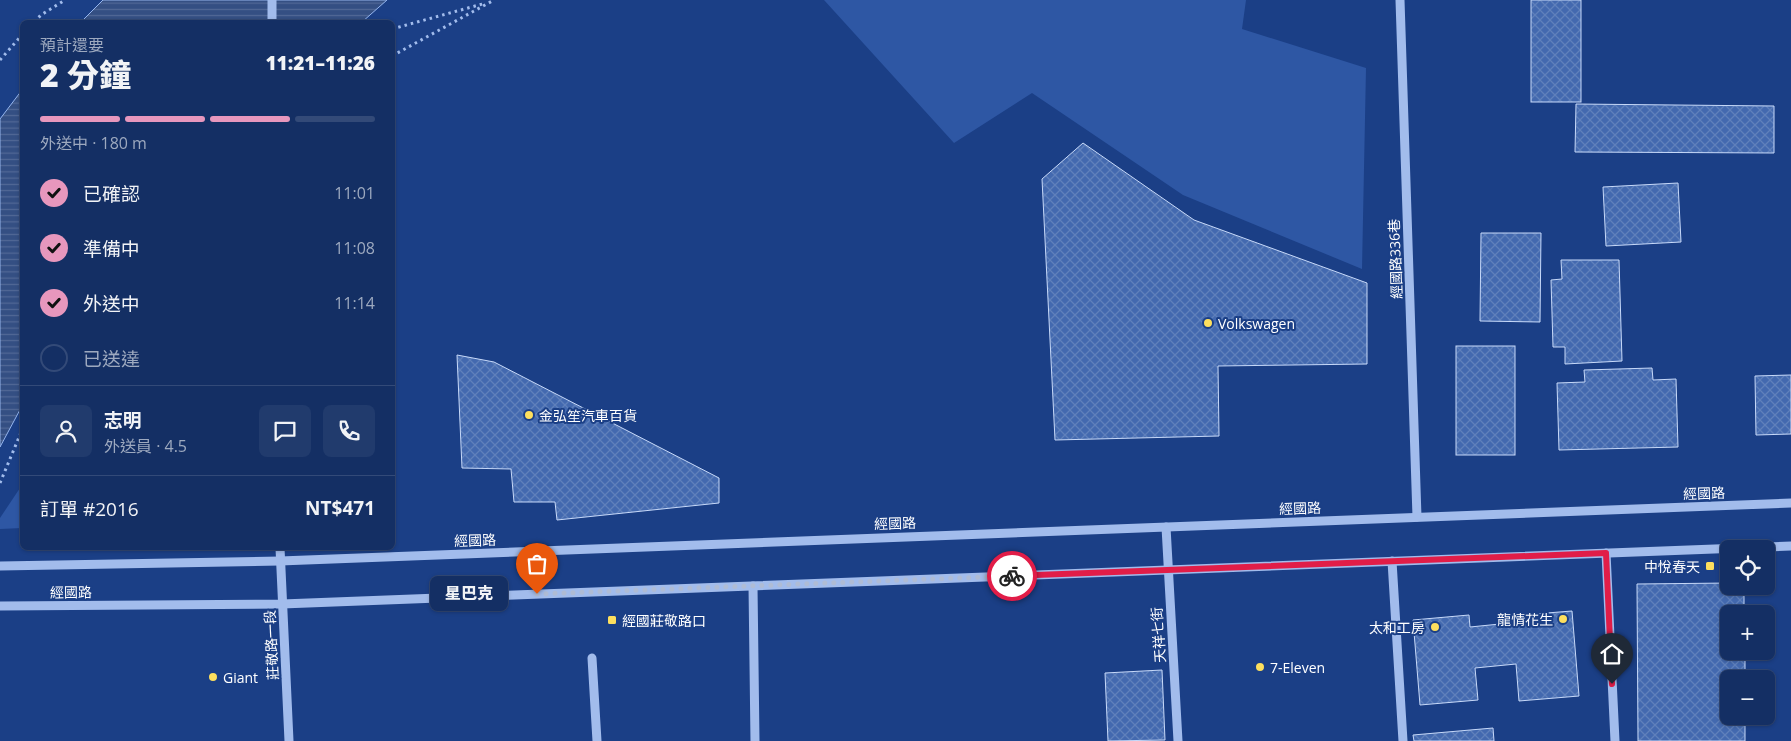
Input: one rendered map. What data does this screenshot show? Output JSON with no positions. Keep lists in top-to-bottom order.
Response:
{
  "streets": {
    "street": [
      "經國路336巷",
      "經國路",
      "天祥七街",
      "莊敬路一段"
    ]
  },
  "crossings": [
    ["經國路336巷", "經國路"],
    ["經國路", "天祥七街"],
    ["經國路", "莊敬路一段"]
  ],
  "places": {
    "other": [
      "Volkswagen",
      "金弘笙汽車百貨",
      "星巴克",
      "龍情花生",
      "太和工房",
      "7-Eleven",
      "Giant"
    ],
    "transit": ["中悅春天", "經國莊敬路口"]
  },
  "page": {
    "heading": ["2 分鐘", "預計還要", "11:21–11:26"],
    "panel": [
      "志明",
      "外送員 · 4.5",
      "訂單 #2016",
      "NT$471"
    ],
    "bar": "外送中 · 180 m",
    "list": [
      ["已確認", "11:01"],
      ["準備中", "11:08"],
      ["外送中", "11:14"],
      "已送達"
    ],
    "map_buttons": ["+", "−"],
    "bubble": "星巴克"
  }
}
